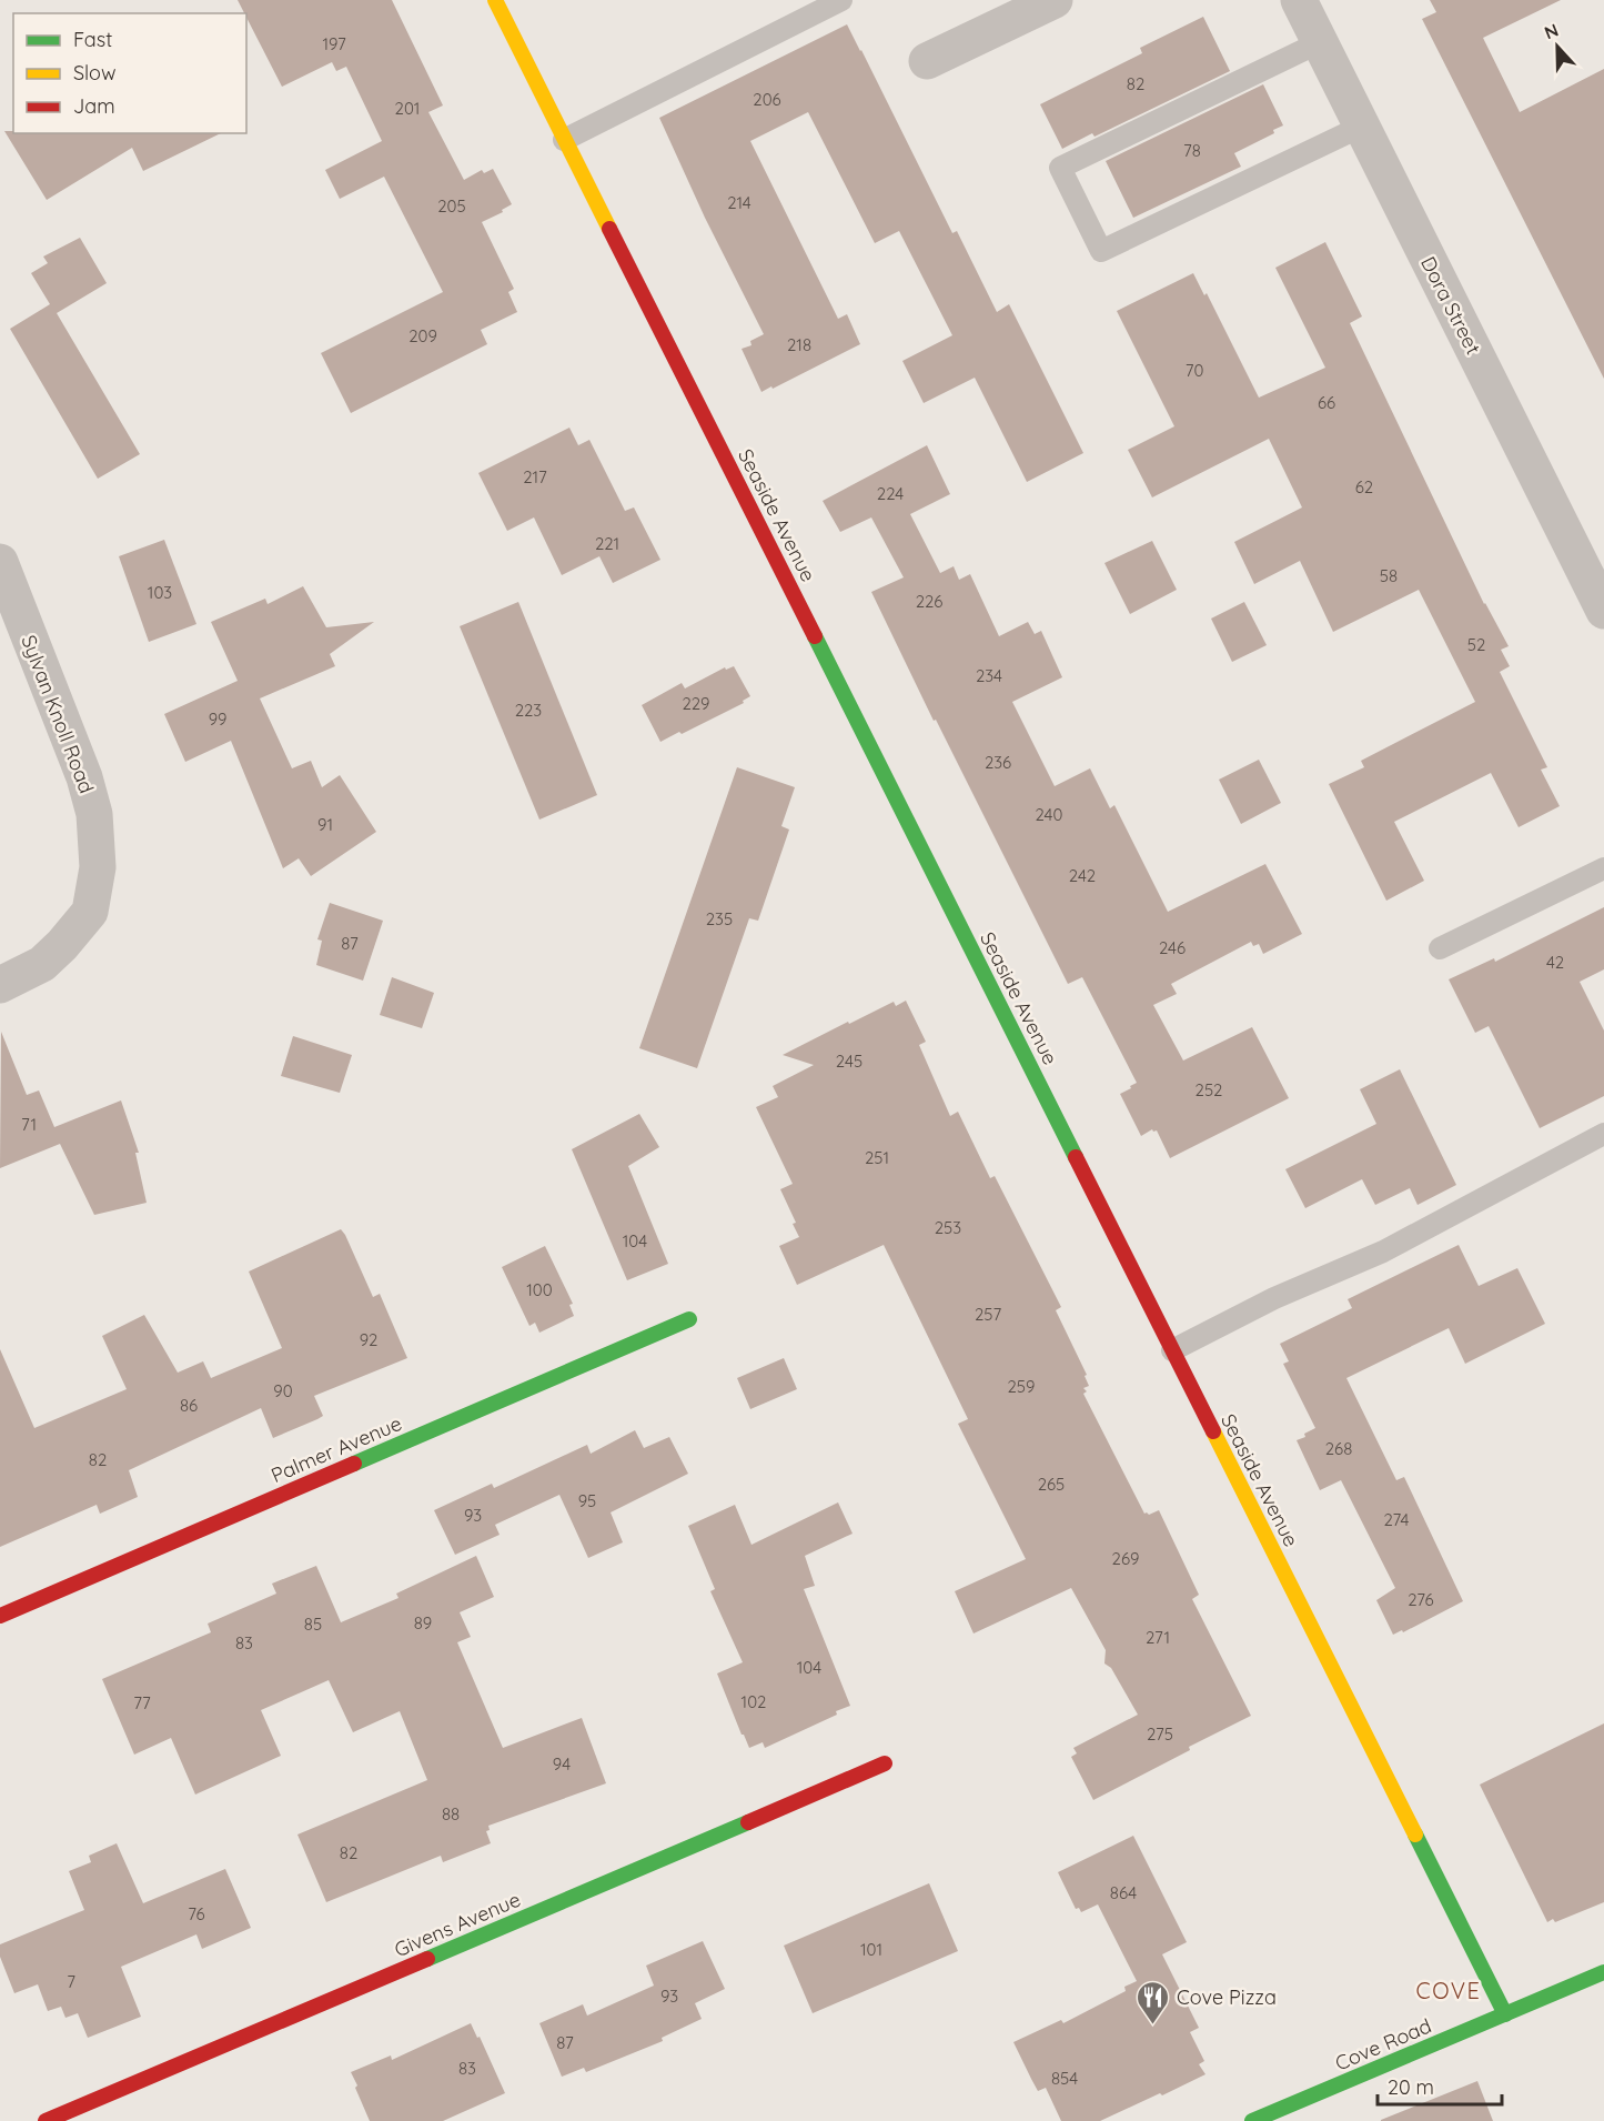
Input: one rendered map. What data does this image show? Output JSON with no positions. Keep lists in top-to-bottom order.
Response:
{
  "streets": {
    "main road": [
      "Seaside Avenue",
      "Palmer Avenue",
      "Givens Avenue",
      "Cove Road"
    ],
    "street": ["Dora Street", "Sylvan Knoll Road"]
  },
  "crossings": [
    ["Seaside Avenue", "Cove Road"]
  ],
  "districts": ["COVE"],
  "places": {
    "restaurant": ["Cove Pizza"]
  },
  "house_numbers": [
    "197",
    "82",
    "206",
    "201",
    "78",
    "214",
    "205",
    "209",
    "218",
    "70",
    "66",
    "217",
    "62",
    "224",
    "221",
    "58",
    "103",
    "226",
    "52",
    "234",
    "229",
    "223",
    "99",
    "236",
    "240",
    "91",
    "242",
    "235",
    "87",
    "246",
    "42",
    "245",
    "252",
    "71",
    "251",
    "253",
    "104",
    "100",
    "257",
    "92",
    "259",
    "90",
    "86",
    "268",
    "82",
    "265",
    "95",
    "93",
    "274",
    "269",
    "276",
    "89",
    "85",
    "271",
    "83",
    "104",
    "102",
    "77",
    "275",
    "94",
    "88",
    "82",
    "864",
    "76",
    "101",
    "7",
    "93",
    "87",
    "83",
    "854"
  ],
  "legend": ["Fast", "Slow", "Jam"],
  "scale_bar": "20 m",
  "north": "top"
}
